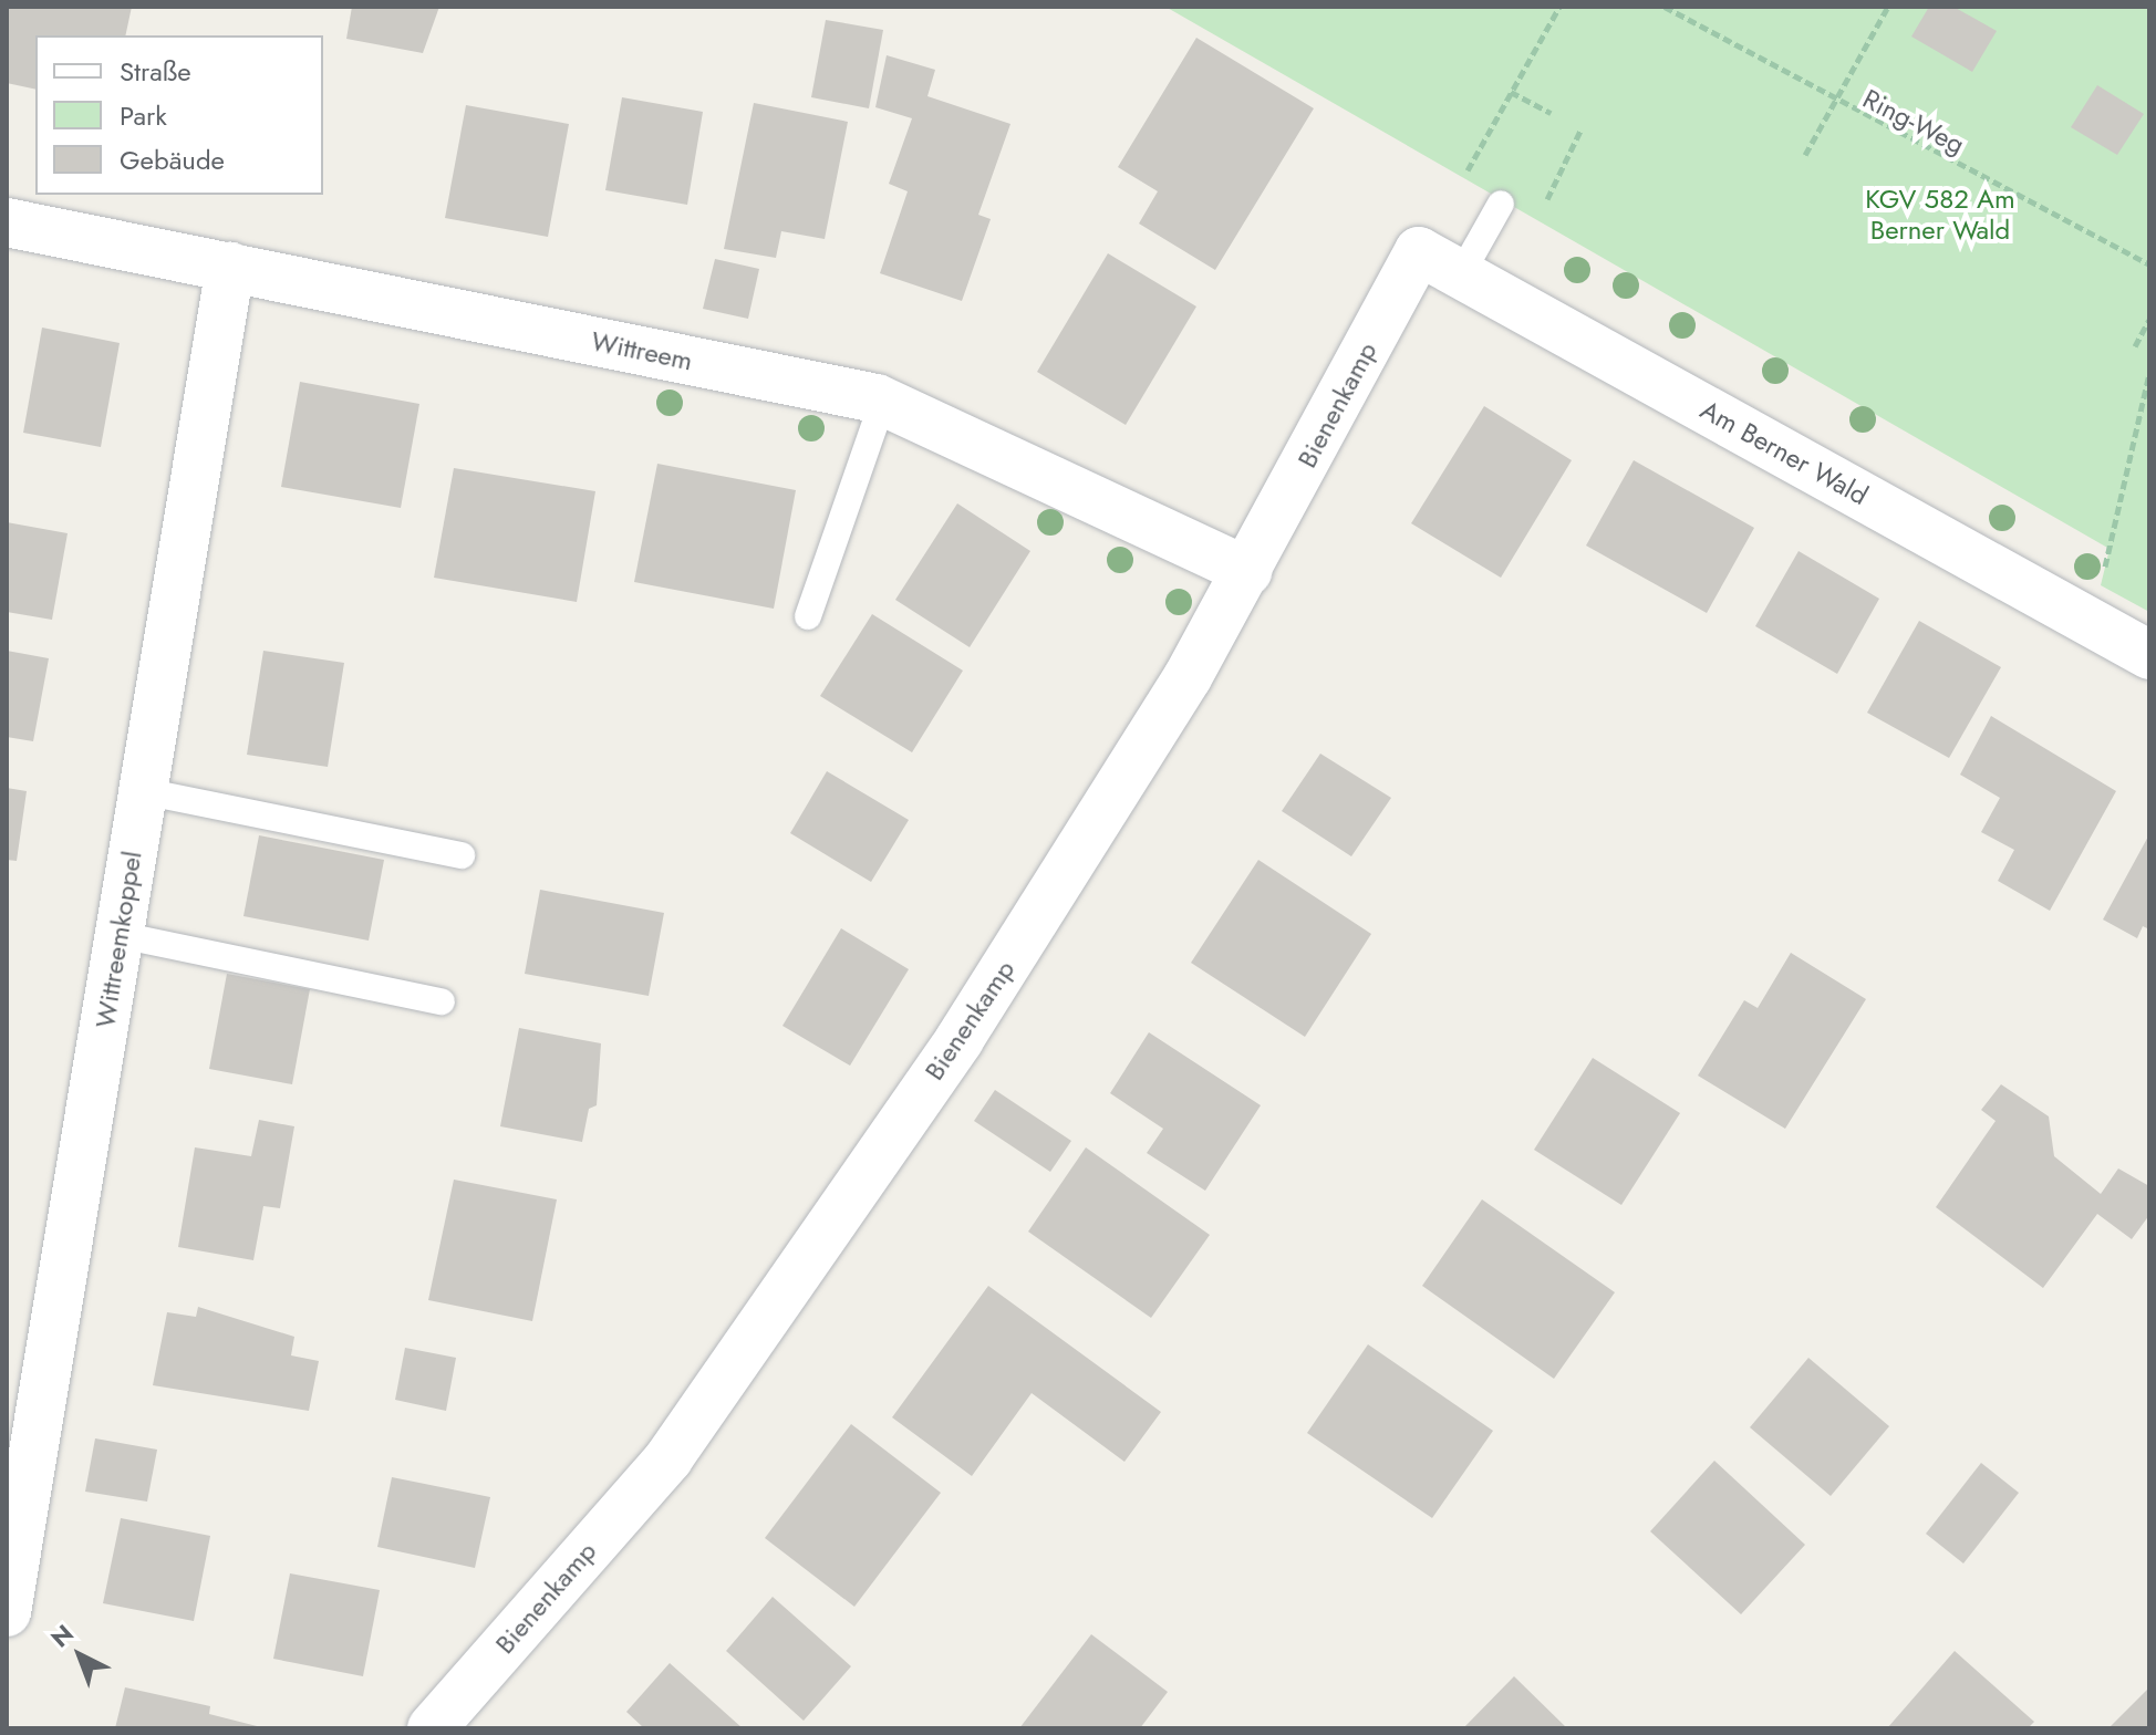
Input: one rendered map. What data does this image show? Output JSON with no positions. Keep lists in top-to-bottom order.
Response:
{
  "streets": {
    "street": [
      "Wittreem",
      "Bienenkamp",
      "Am Berner Wald",
      "Wittreemkoppel"
    ],
    "path": ["Ring-Weg"]
  },
  "crossings": [
    ["Wittreem", "Bienenkamp"],
    ["Wittreem", "Wittreemkoppel"],
    ["Bienenkamp", "Am Berner Wald"]
  ],
  "parks": ["KGV 582 Am Berner Wald"],
  "legend": ["Straße", "Park", "Gebäude"],
  "north": "top left"
}
